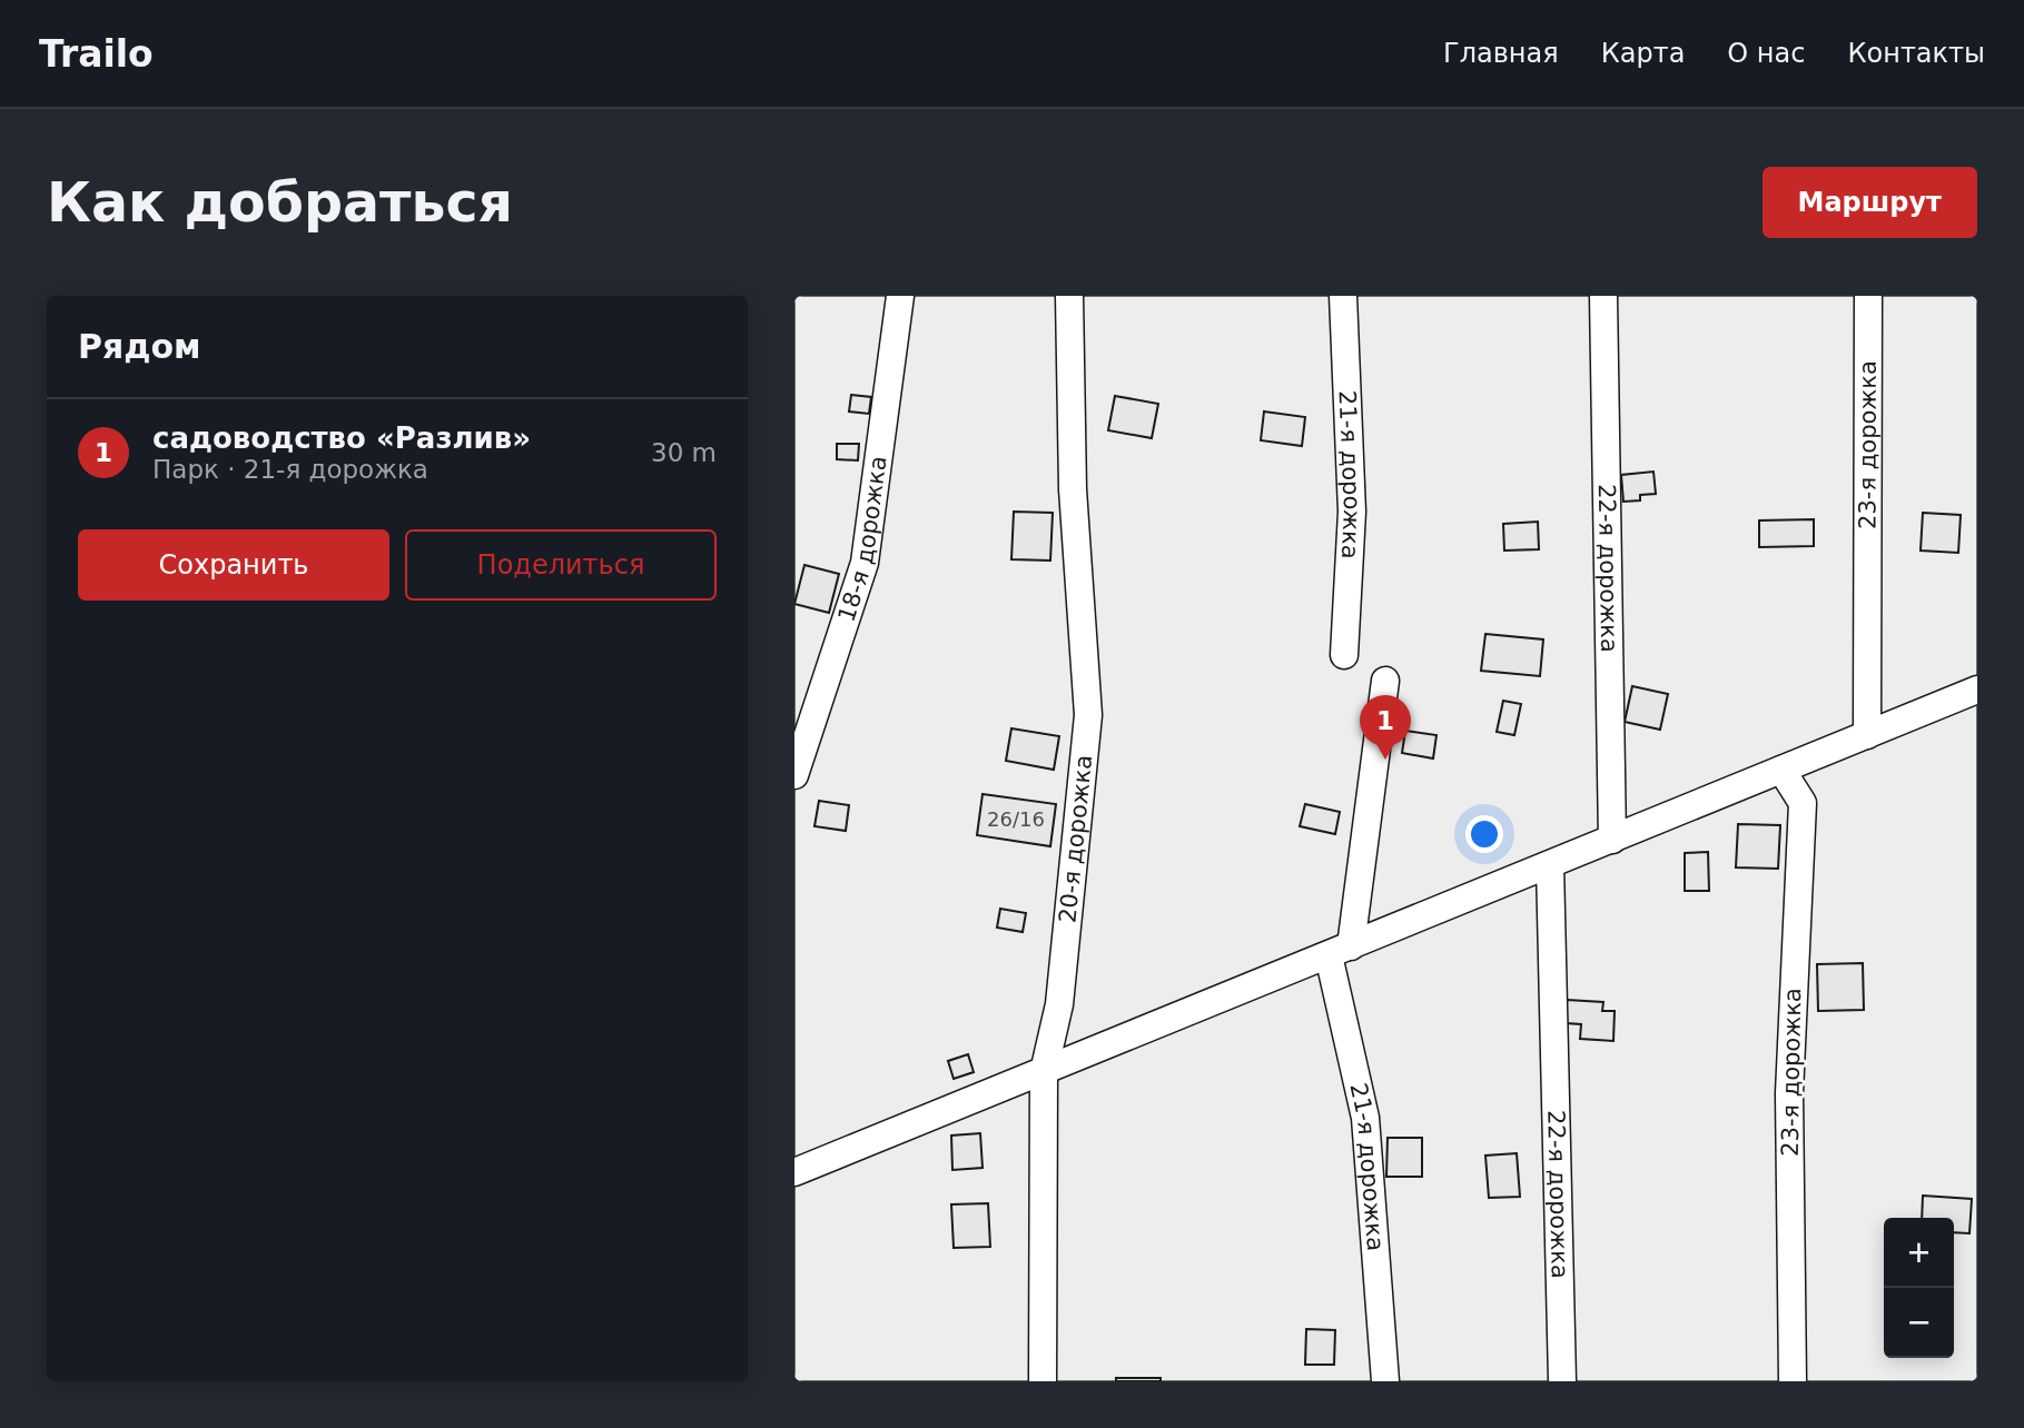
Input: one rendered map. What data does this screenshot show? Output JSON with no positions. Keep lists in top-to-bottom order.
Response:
{
  "streets": {
    "street": [
      "23-я дорожка",
      "21-я дорожка",
      "18-я дорожка",
      "22-я дорожка",
      "20-я дорожка"
    ]
  },
  "house_numbers": ["26/16"],
  "page": {
    "header": "Trailo",
    "nav": [
      "Главная",
      "Карта",
      "О нас",
      "Контакты"
    ],
    "buttons": [
      "Маршрут",
      ["Сохранить", "Поделиться"]
    ],
    "title": "Как добраться",
    "heading": "Рядом",
    "list": [
      {
        "mark": "1",
        "name": "садоводство «Разлив»",
        "note": "Парк · 21-я дорожка",
        "value": "30 m"
      }
    ],
    "pins": "1",
    "map_buttons": ["+", "−"]
  }
}
